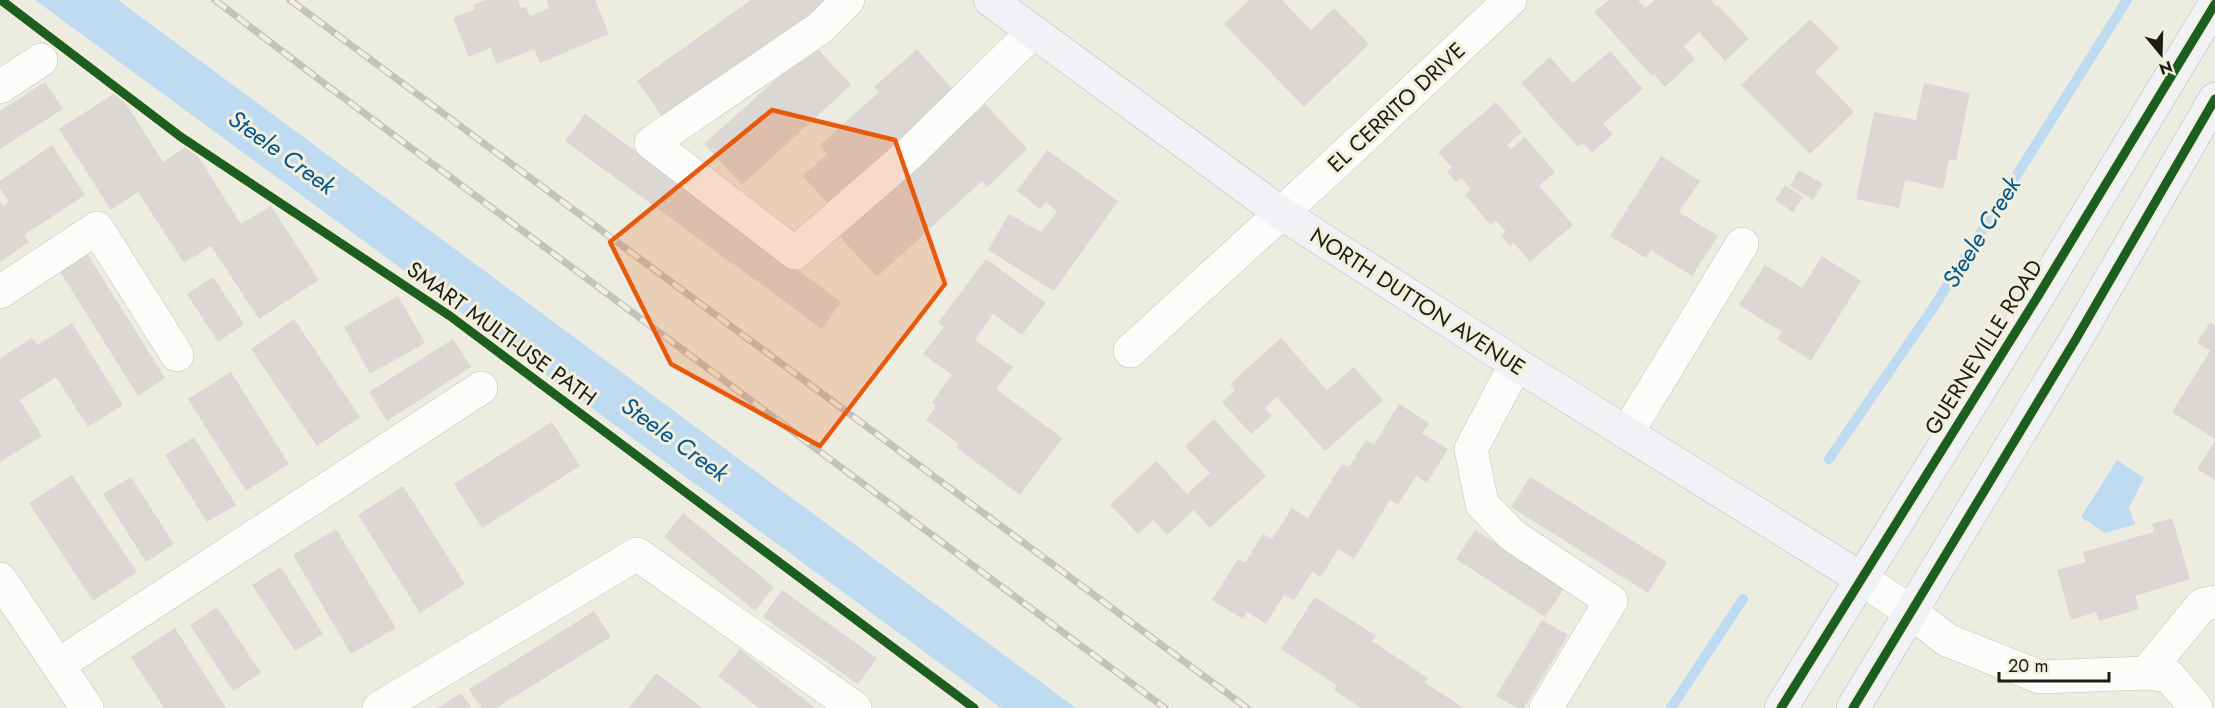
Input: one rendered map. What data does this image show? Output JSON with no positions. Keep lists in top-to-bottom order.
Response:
{
  "streets": {
    "main road": ["NORTH DUTTON AVENUE", "GUERNEVILLE ROAD"],
    "street": ["EL CERRITO DRIVE"],
    "cycle path": ["SMART MULTI-USE PATH"]
  },
  "crossings": [
    ["EL CERRITO DRIVE", "NORTH DUTTON AVENUE"],
    ["NORTH DUTTON AVENUE", "GUERNEVILLE ROAD"]
  ],
  "water": ["Steele Creek"],
  "scale_bar": "20 m",
  "north": "bottom"
}
